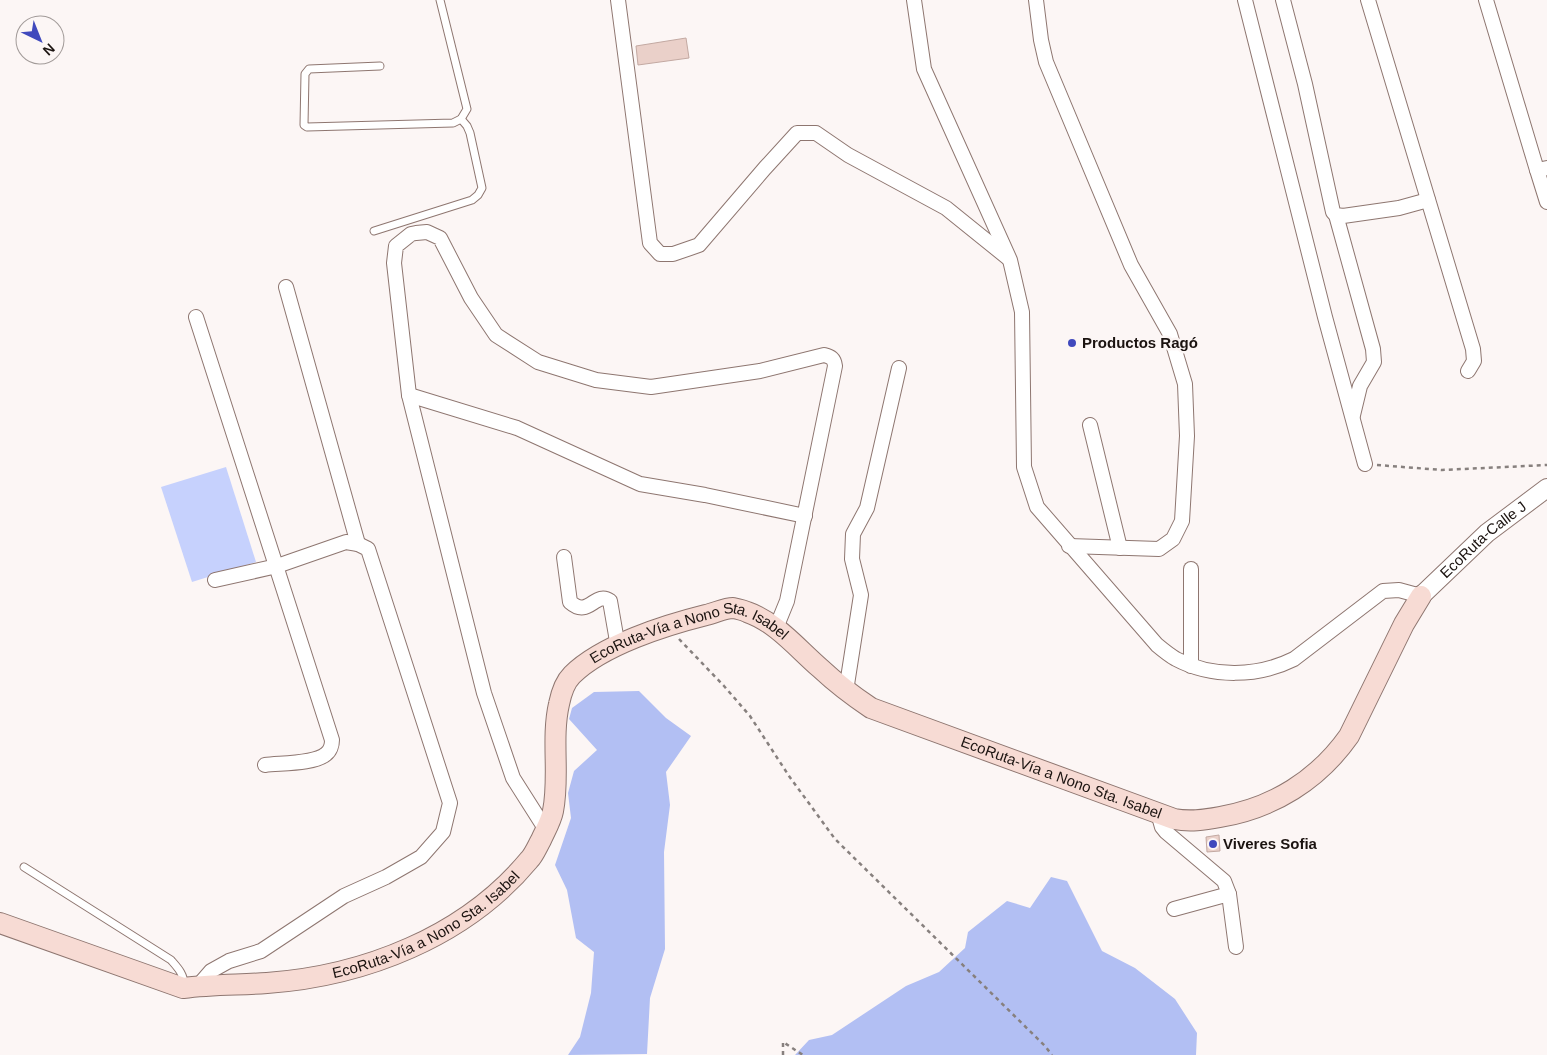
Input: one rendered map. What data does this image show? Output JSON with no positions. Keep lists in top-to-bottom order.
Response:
{
  "streets": {
    "main road": ["EcoRuta-Vía a Nono Sta. Isabel"],
    "street": ["EcoRuta-Calle J"]
  },
  "crossings": [
    ["EcoRuta-Calle J", "EcoRuta-Vía a Nono Sta. Isabel"]
  ],
  "places": ["Productos Ragó", "Viveres Sofia"],
  "north": "bottom right"
}
